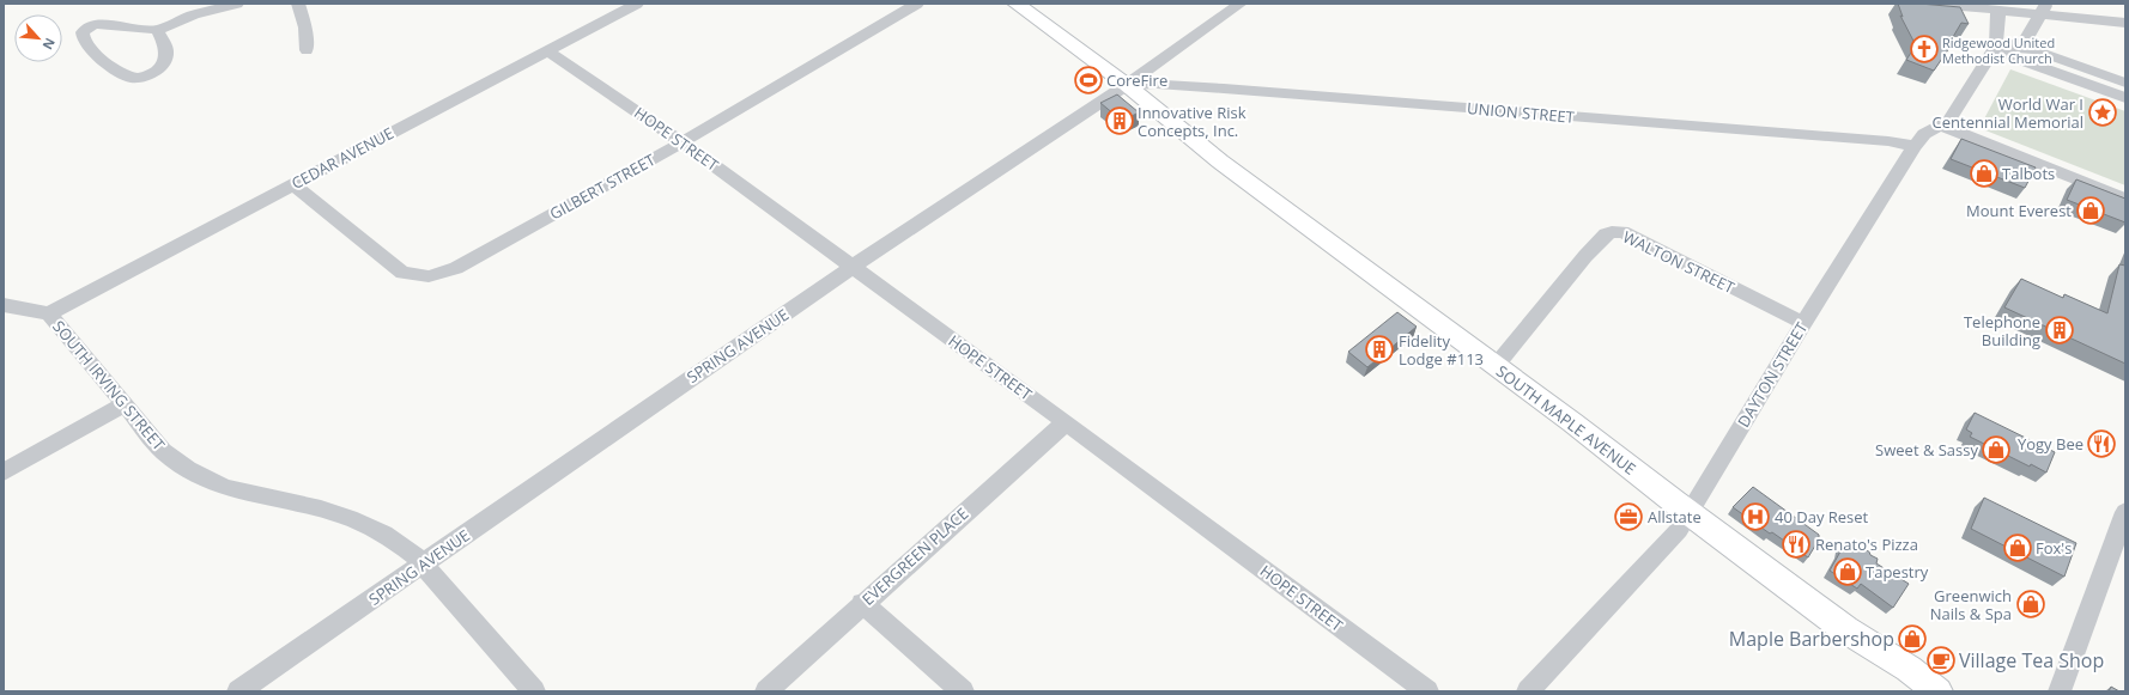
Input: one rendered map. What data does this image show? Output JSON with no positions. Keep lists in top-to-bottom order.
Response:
{
  "streets": {
    "main road": ["SOUTH MAPLE AVENUE"],
    "street": [
      "UNION STREET",
      "HOPE STREET",
      "CEDAR AVENUE",
      "GILBERT STREET",
      "WALTON STREET",
      "SPRING AVENUE",
      "DAYTON STREET",
      "SOUTH IRVING STREET",
      "EVERGREEN PLACE"
    ]
  },
  "crossings": [
    ["UNION STREET", "SPRING AVENUE"],
    ["UNION STREET", "DAYTON STREET"],
    ["UNION STREET", "SOUTH MAPLE AVENUE"],
    ["HOPE STREET", "CEDAR AVENUE"],
    ["HOPE STREET", "GILBERT STREET"],
    ["HOPE STREET", "SPRING AVENUE"],
    ["HOPE STREET", "EVERGREEN PLACE"],
    ["CEDAR AVENUE", "GILBERT STREET"],
    ["CEDAR AVENUE", "SOUTH IRVING STREET"],
    ["WALTON STREET", "DAYTON STREET"],
    ["WALTON STREET", "SOUTH MAPLE AVENUE"],
    ["SPRING AVENUE", "SOUTH IRVING STREET"],
    ["SPRING AVENUE", "SOUTH MAPLE AVENUE"],
    ["DAYTON STREET", "SOUTH MAPLE AVENUE"]
  ],
  "places": {
    "church": ["Ridgewood United Methodist Church"],
    "sports": ["CoreFire"],
    "place": ["World War I Centennial Memorial"],
    "building": ["Innovative Risk Concepts, Inc.", "Telephone Building", "Fidelity Lodge #113"],
    "shop": [
      "Talbots",
      "Mount Everest",
      "Sweet & Sassy",
      "Fox's",
      "Tapestry",
      "Greenwich Nails & Spa",
      "Maple Barbershop"
    ],
    "restaurant": ["Yogy Bee", "Renato's Pizza"],
    "office": ["Allstate"],
    "hospital": ["40 Day Reset"],
    "cafe": ["Village Tea Shop"]
  },
  "north": "bottom right"
}
